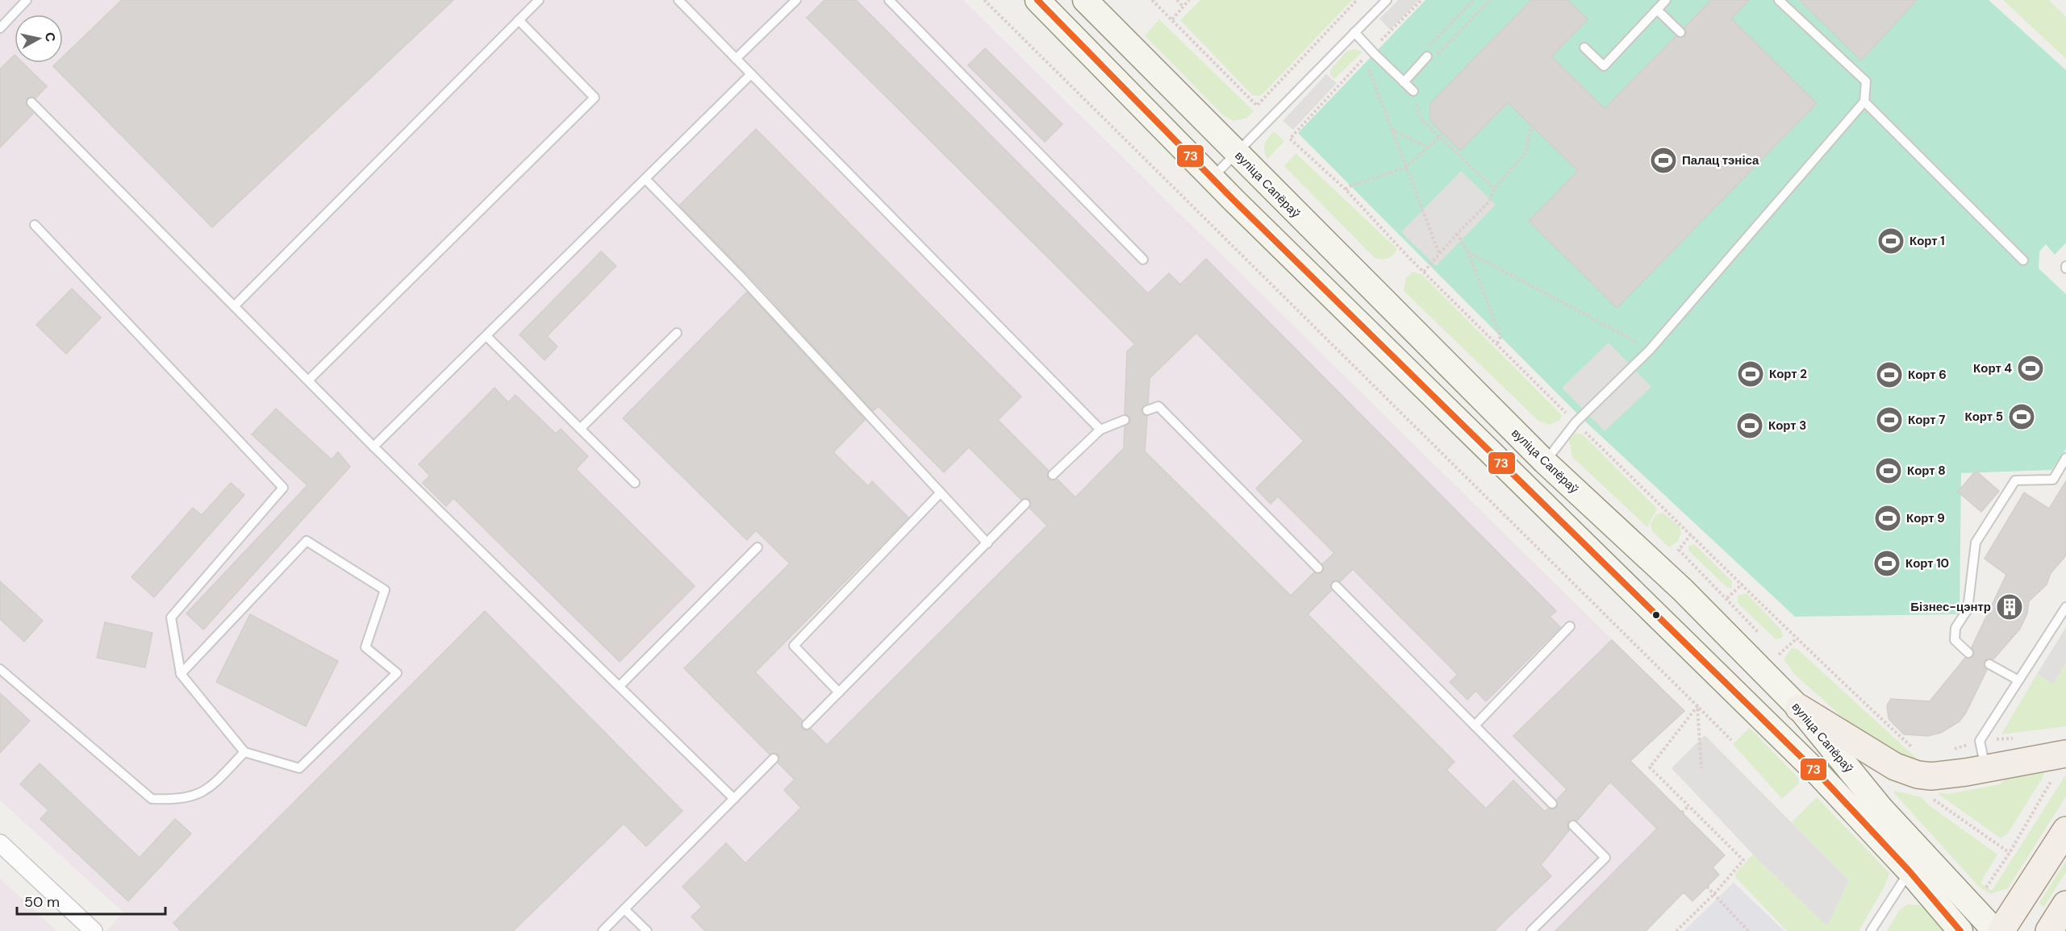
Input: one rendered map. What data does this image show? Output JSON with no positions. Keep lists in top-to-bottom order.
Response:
{
  "streets": {
    "main road": ["вуліца Сапёраў"]
  },
  "places": {
    "sports": [
      "Палац тэніса",
      "Корт 1",
      "Корт 4",
      "Корт 2",
      "Корт 6",
      "Корт 5",
      "Корт 7",
      "Корт 3",
      "Корт 8",
      "Корт 9",
      "Корт 10"
    ],
    "building": ["Бізнес-цэнтр"]
  },
  "lines": ["transit line 73"],
  "scale_bar": "50 m",
  "north": "right"
}
